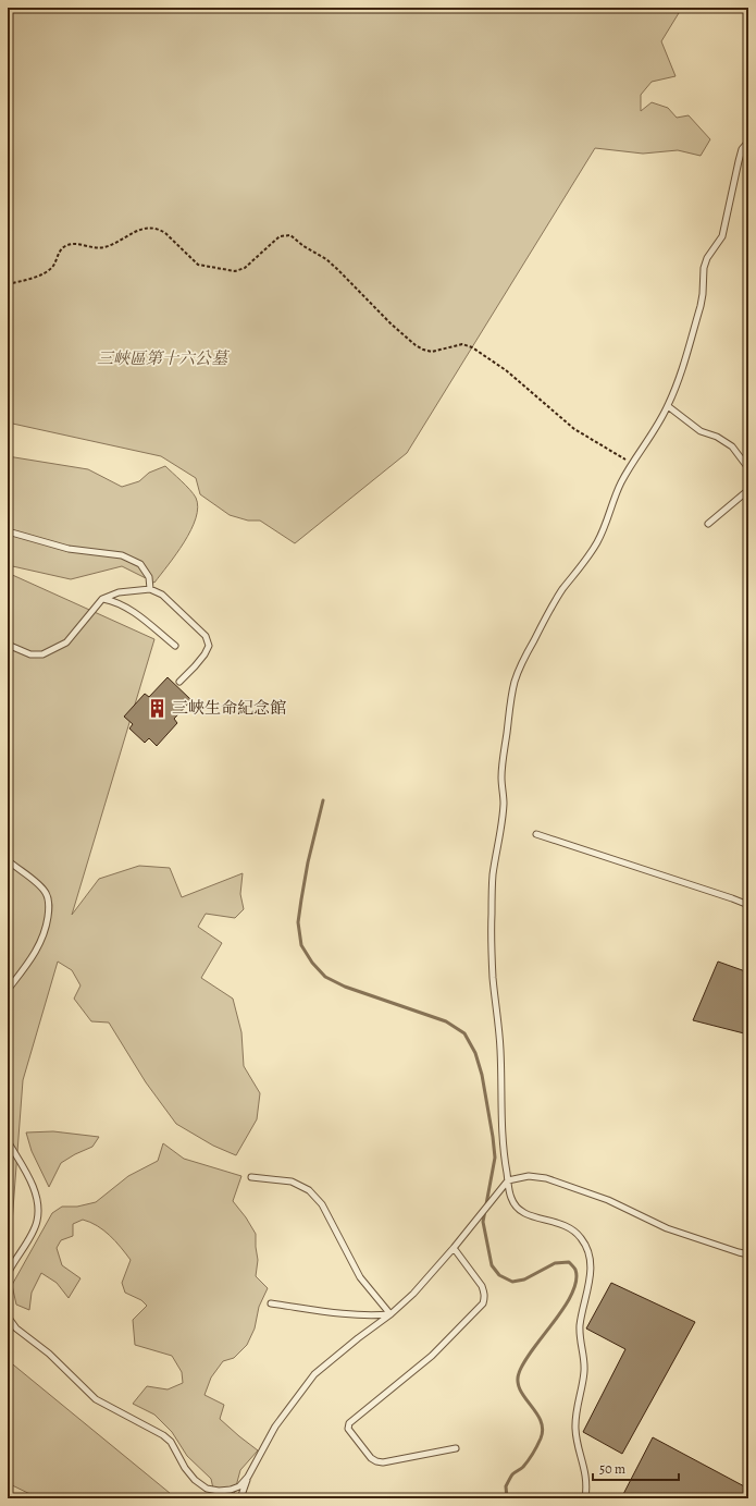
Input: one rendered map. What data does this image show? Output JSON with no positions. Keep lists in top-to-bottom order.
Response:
{
  "parks": ["三峽區第十六公墓"],
  "places": {
    "building": ["三峽生命紀念館"]
  },
  "scale_bar": "50 m"
}
